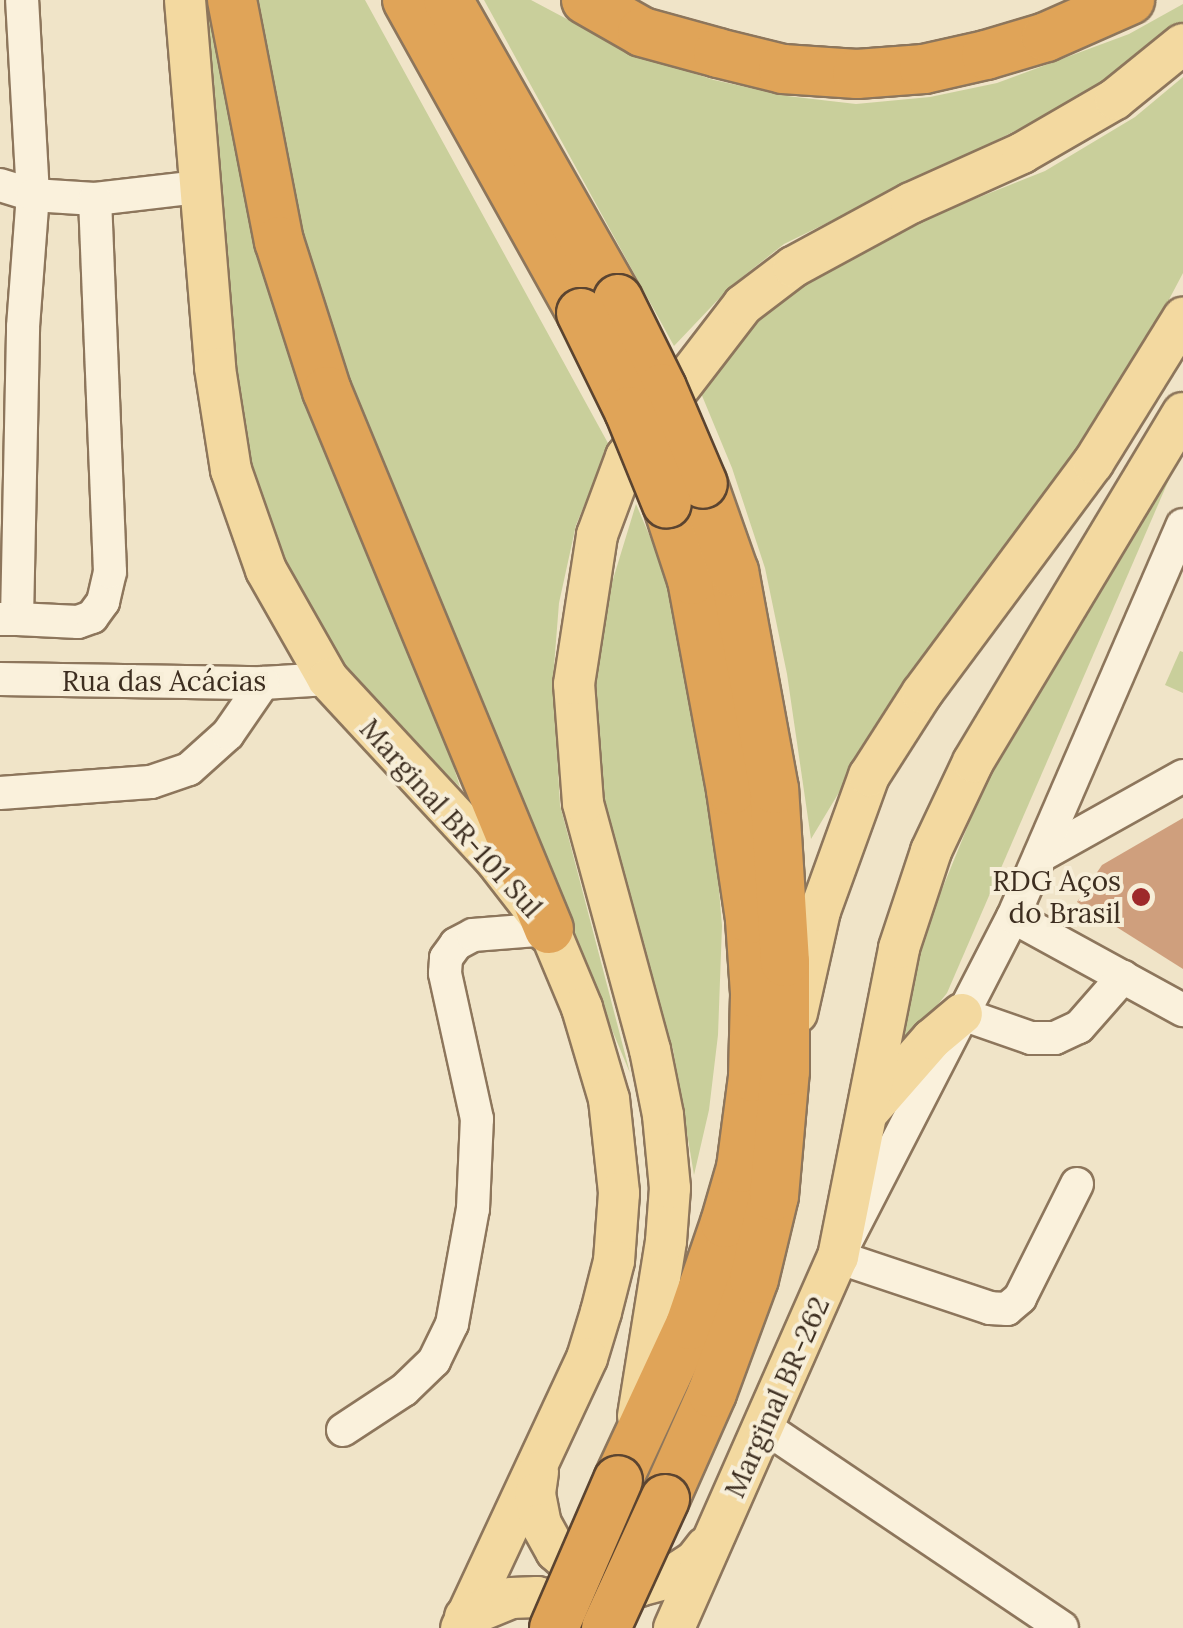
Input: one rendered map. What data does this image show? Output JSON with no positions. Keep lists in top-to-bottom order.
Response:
{
  "streets": {
    "main road": ["Marginal BR-101 Sul", "Marginal BR-262"],
    "street": ["Rua das Acácias"]
  },
  "crossings": [
    ["Rua das Acácias", "Marginal BR-101 Sul"]
  ],
  "places": ["RDG Aços do Brasil"]
}
